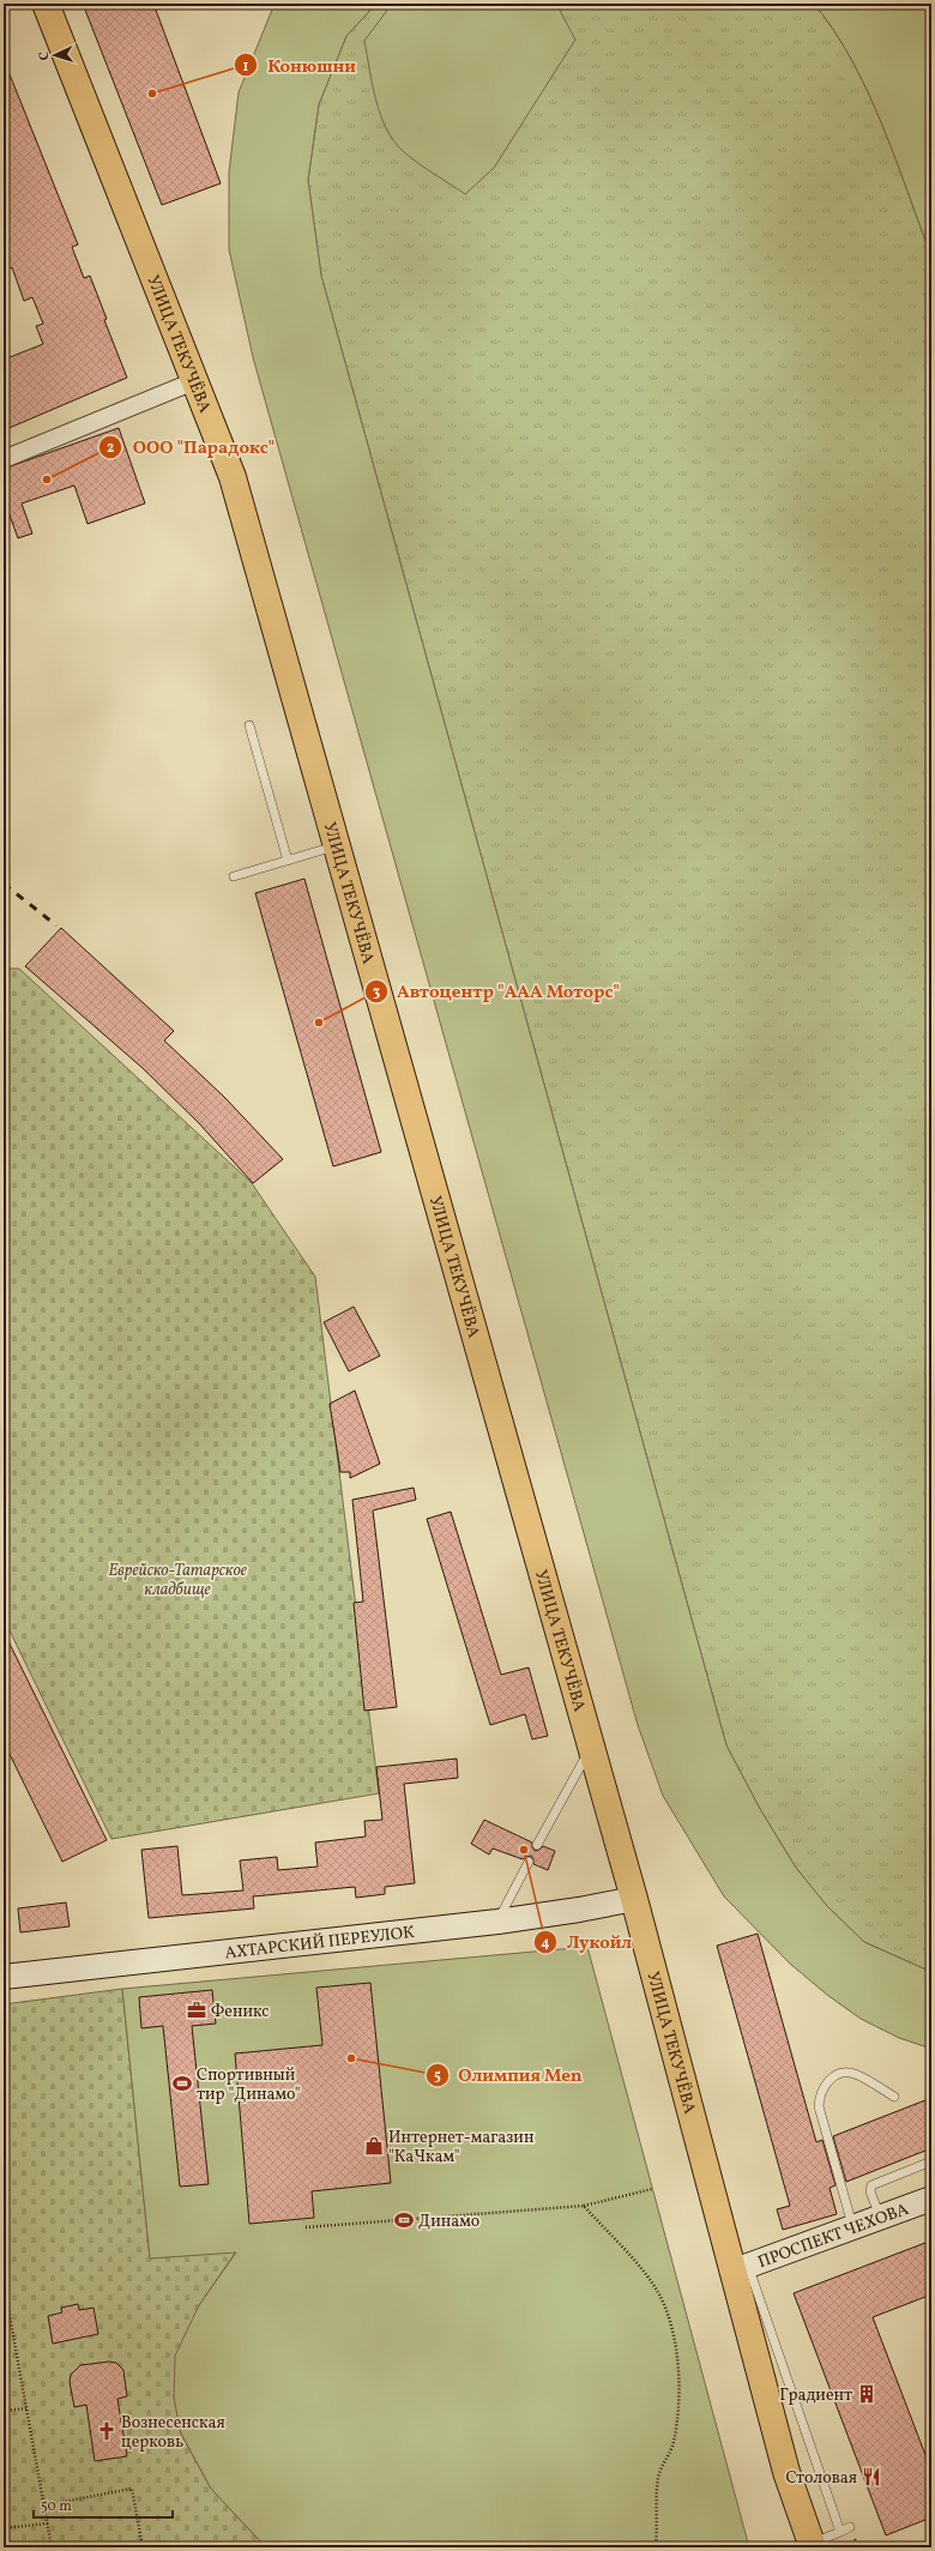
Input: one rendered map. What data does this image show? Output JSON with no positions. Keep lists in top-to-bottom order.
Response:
{
  "streets": {
    "main road": ["УЛИЦА ТЕКУЧЁВА"],
    "street": ["АХТАРСКИЙ ПЕРЕУЛОК", "ПРОСПЕКТ ЧЕХОВА"]
  },
  "crossings": [
    ["УЛИЦА ТЕКУЧЁВА", "АХТАРСКИЙ ПЕРЕУЛОК"],
    ["УЛИЦА ТЕКУЧЁВА", "ПРОСПЕКТ ЧЕХОВА"]
  ],
  "parks": ["Еврейско-Татарское кладбище"],
  "places": {
    "other": [
      "Конюшни",
      "ООО \"Парадокс\"",
      "Автоцентр \"ААА Моторс\"",
      "Лукойл",
      "Олимпия Men"
    ],
    "office": ["Феникс"],
    "sports": ["Спортивный тир \"Динамо\"", "Динамо"],
    "shop": ["Интернет-магазин \"КаЧкам\""],
    "building": ["Градиент"],
    "church": ["Вознесенская церковь"],
    "restaurant": ["Столовая"]
  },
  "scale_bar": "50 m",
  "north": "left"
}
